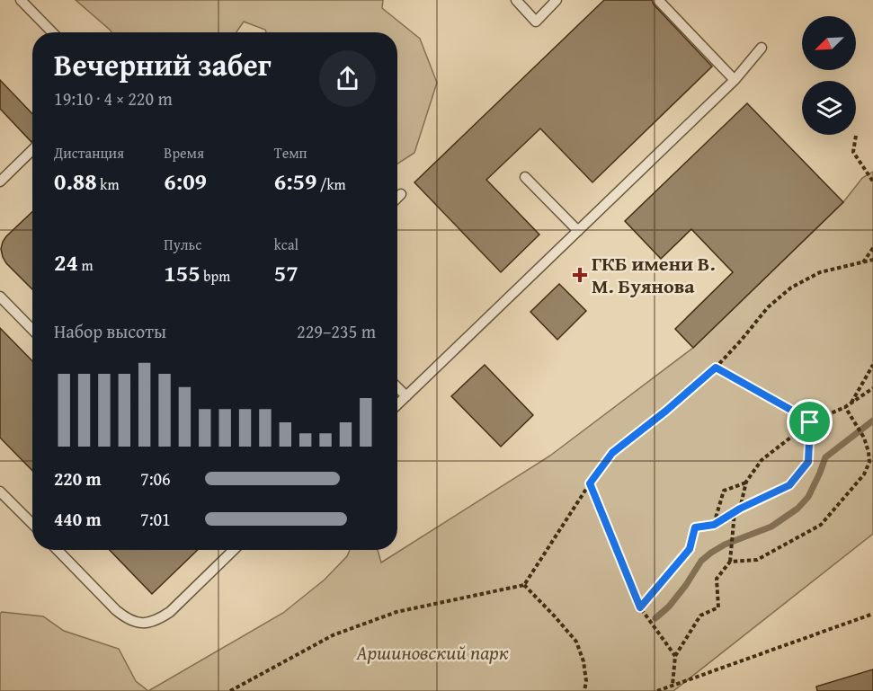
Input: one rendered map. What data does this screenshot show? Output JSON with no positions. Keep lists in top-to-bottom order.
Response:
{
  "parks": ["Аршиновский парк"],
  "places": {
    "health": ["ГКБ имени В. М. Буянова"]
  },
  "north": "bottom left",
  "page": {
    "heading": ["Вечерний забег", "19:10 · 4 × 220 m"],
    "stats": [
      ["Дистанция", "0.88 km"],
      ["Время", "6:09"],
      ["Темп", "6:59 /km"],
      ["24 m"],
      ["Пульс", "155 bpm"],
      ["kcal", "57"]
    ],
    "chart": ["Набор высоты", "229–235 m"],
    "list": [
      {
        "name": "220 m",
        "note": "7:06"
      },
      {
        "name": "440 m",
        "note": "7:01"
      }
    ]
  }
}
